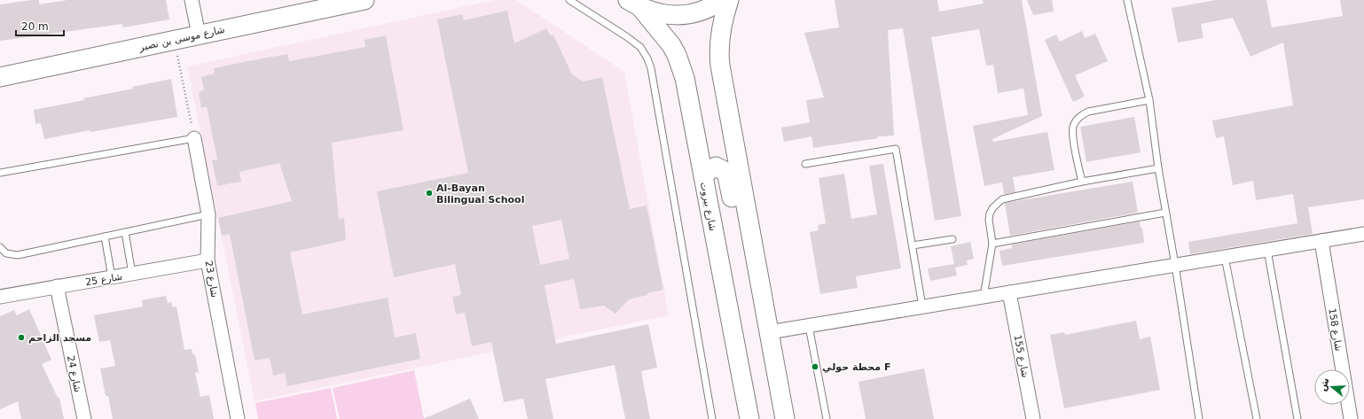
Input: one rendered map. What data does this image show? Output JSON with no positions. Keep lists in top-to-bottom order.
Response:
{
  "streets": {
    "main road": ["شارع موسى بن نصير", "شارع بيروت"],
    "street": [
      "شارع 25",
      "شارع 23",
      "شارع 158",
      "شارع 155",
      "شارع 24"
    ]
  },
  "crossings": [
    ["شارع 25", "شارع 23"],
    ["شارع 25", "شارع 24"]
  ],
  "places": ["Al-Bayan Bilingual School", "مسجد الزاحم", "محطة حولي F"],
  "scale_bar": "20 m",
  "north": "left"
}
